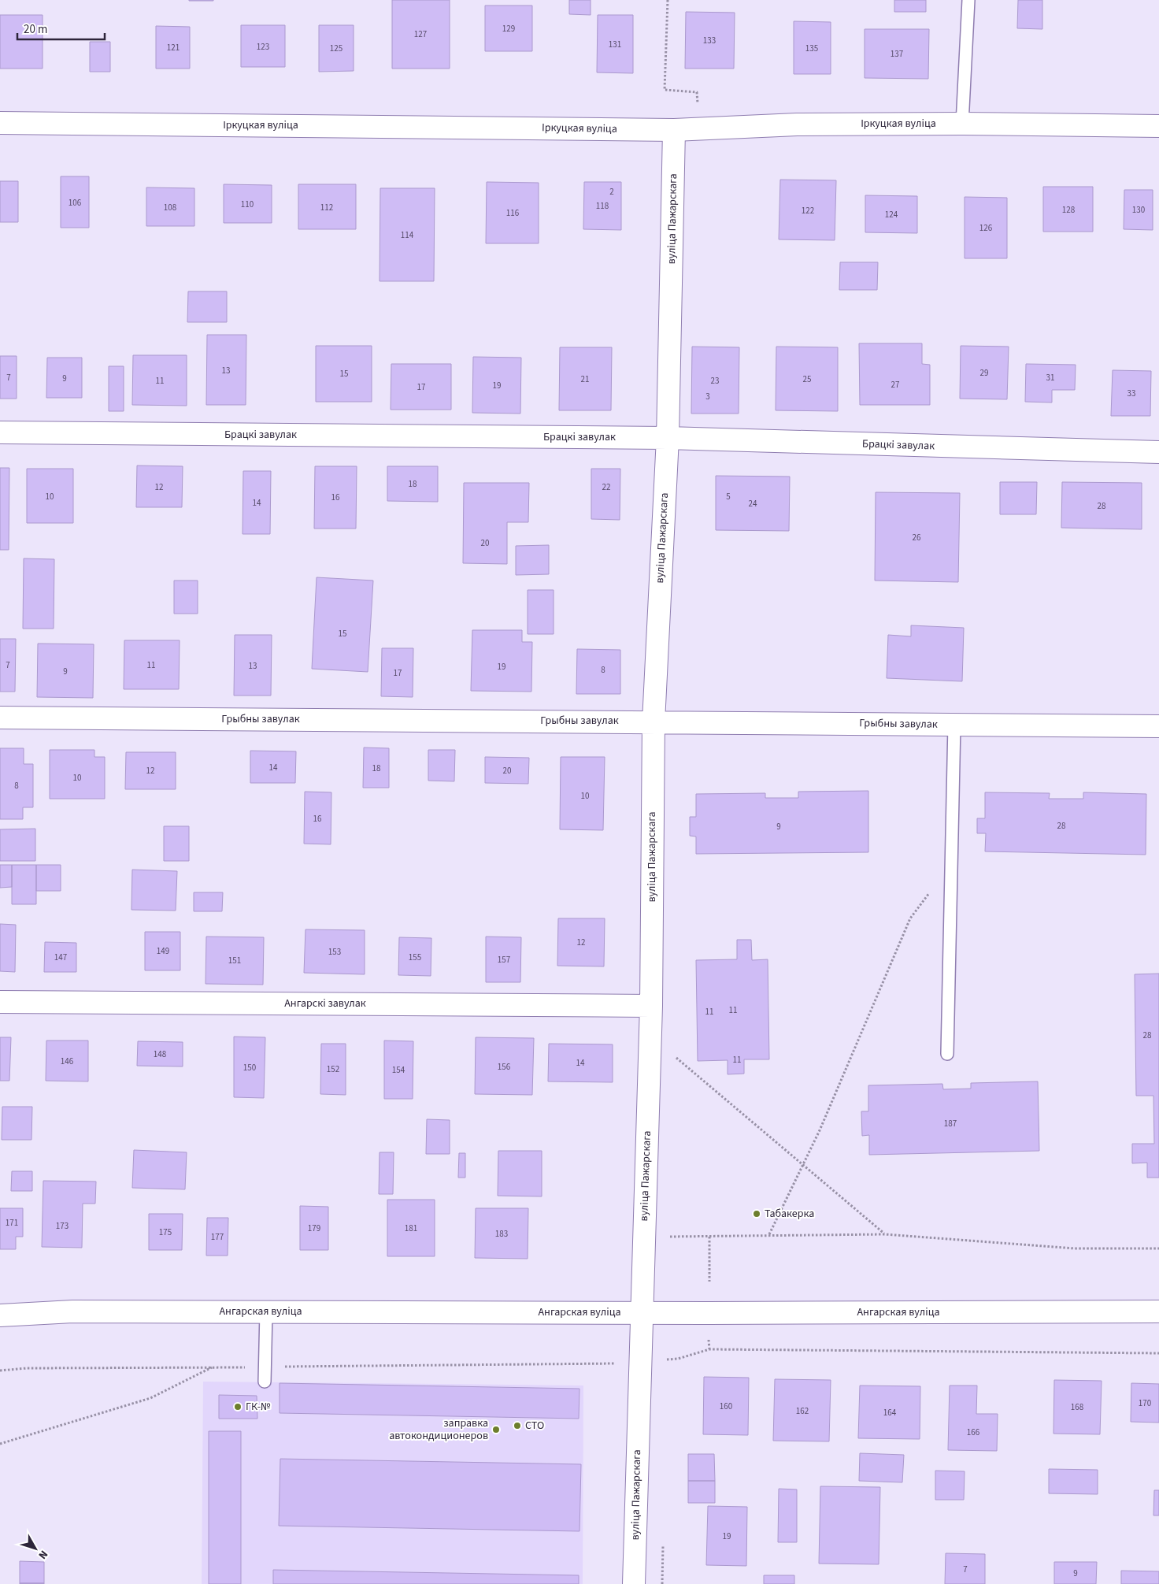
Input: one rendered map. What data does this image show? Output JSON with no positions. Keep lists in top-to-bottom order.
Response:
{
  "streets": {
    "street": [
      "Іркуцкая вуліца",
      "вуліца Пажарскага",
      "Брацкі завулак",
      "Грыбны завулак",
      "Ангарскі завулак",
      "Ангарская вуліца"
    ]
  },
  "crossings": [
    ["Іркуцкая вуліца", "вуліца Пажарскага"],
    ["вуліца Пажарскага", "Брацкі завулак"],
    ["вуліца Пажарскага", "Грыбны завулак"],
    ["вуліца Пажарскага", "Ангарскі завулак"],
    ["вуліца Пажарскага", "Ангарская вуліца"]
  ],
  "places": [
    "Табакерка",
    "ГК-№",
    "СТО",
    "заправка автокондиционеров"
  ],
  "house_numbers": [
    "129",
    "127",
    "133",
    "131",
    "123",
    "121",
    "125",
    "135",
    "137",
    "2",
    "106",
    "110",
    "118",
    "108",
    "112",
    "128",
    "130",
    "122",
    "116",
    "124",
    "126",
    "114",
    "13",
    "29",
    "15",
    "7",
    "31",
    "9",
    "21",
    "25",
    "11",
    "23",
    "27",
    "19",
    "17",
    "33",
    "3",
    "18",
    "12",
    "22",
    "10",
    "5",
    "16",
    "14",
    "24",
    "28",
    "26",
    "20",
    "15",
    "7",
    "11",
    "13",
    "19",
    "8",
    "9",
    "17",
    "14",
    "18",
    "12",
    "20",
    "10",
    "8",
    "10",
    "16",
    "28",
    "9",
    "12",
    "149",
    "153",
    "147",
    "155",
    "157",
    "151",
    "11",
    "11",
    "28",
    "148",
    "11",
    "146",
    "14",
    "156",
    "150",
    "152",
    "154",
    "187",
    "171",
    "173",
    "179",
    "181",
    "175",
    "183",
    "177",
    "170",
    "160",
    "168",
    "162",
    "164",
    "166",
    "19",
    "7",
    "9"
  ],
  "scale_bar": "20 m",
  "north": "bottom right"
}
